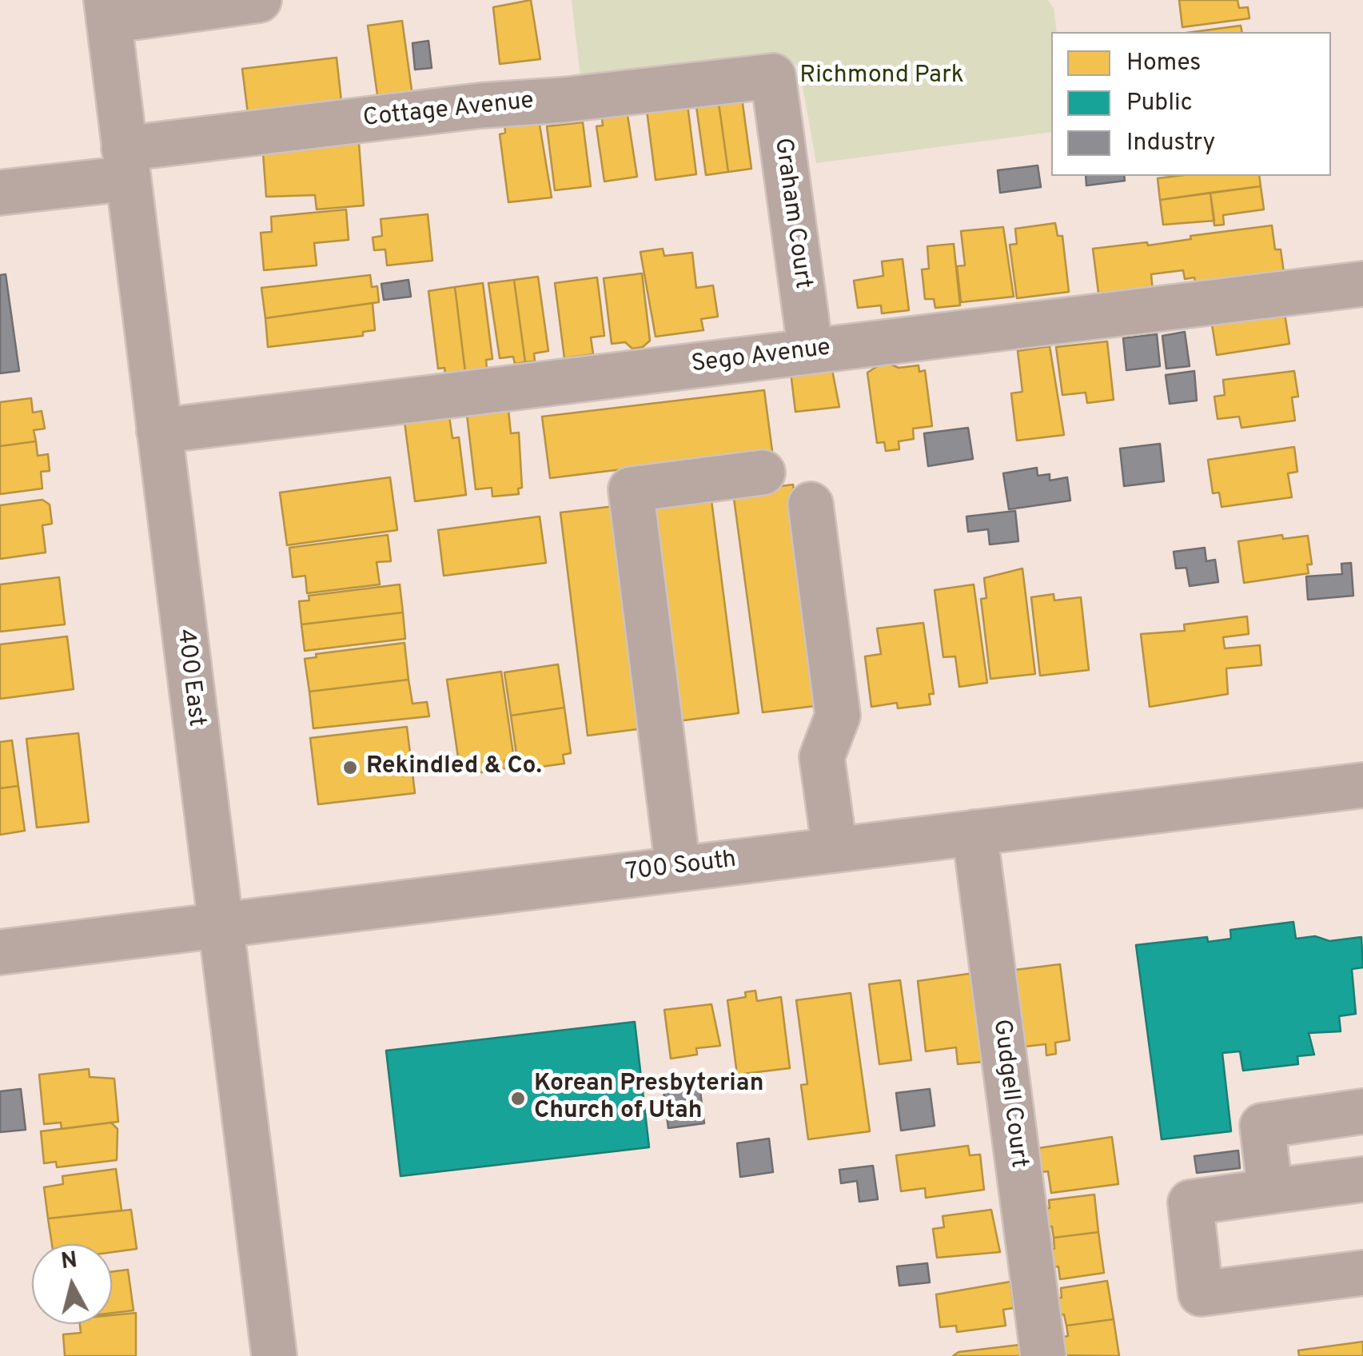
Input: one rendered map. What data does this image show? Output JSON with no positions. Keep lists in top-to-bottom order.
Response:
{
  "streets": {
    "street": [
      "Cottage Avenue",
      "Graham Court",
      "Sego Avenue",
      "400 East",
      "700 South",
      "Gudgell Court"
    ]
  },
  "crossings": [
    ["Cottage Avenue", "Graham Court"],
    ["Cottage Avenue", "400 East"],
    ["Graham Court", "Sego Avenue"],
    ["Sego Avenue", "400 East"],
    ["400 East", "700 South"],
    ["700 South", "Gudgell Court"]
  ],
  "parks": ["Richmond Park"],
  "places": ["Rekindled & Co.", "Korean Presbyterian Church of Utah"],
  "legend": ["Homes", "Public", "Industry"],
  "north": "top"
}
